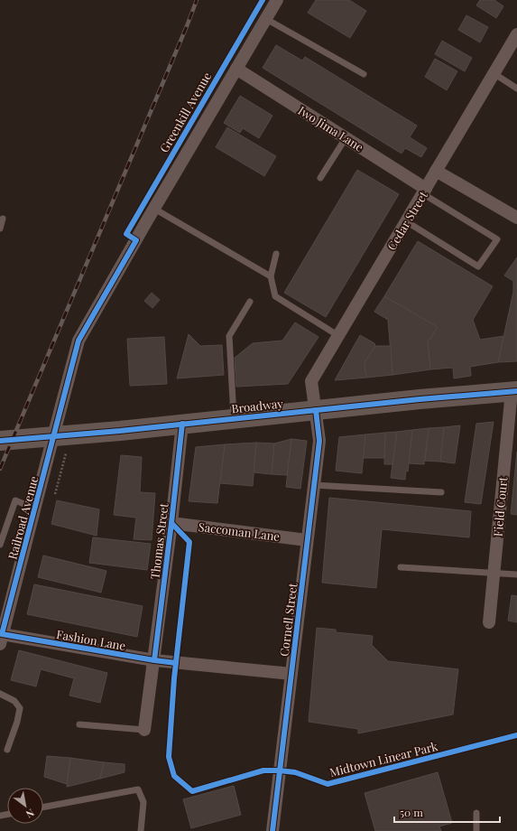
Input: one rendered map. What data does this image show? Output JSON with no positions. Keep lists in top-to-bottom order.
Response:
{
  "streets": {
    "highway": ["Broadway"],
    "street": [
      "Greenkill Avenue",
      "Iwo Jima Lane",
      "Cedar Street",
      "Field Court",
      "Railroad Avenue",
      "Saccoman Lane",
      "Thomas Street",
      "Cornell Street",
      "Fashion Lane"
    ],
    "cycle path": ["Midtown Linear Park"]
  },
  "crossings": [
    ["Greenkill Avenue", "Iwo Jima Lane"],
    ["Greenkill Avenue", "Railroad Avenue"],
    ["Iwo Jima Lane", "Cedar Street"],
    ["Cedar Street", "Broadway"],
    ["Cedar Street", "Cornell Street"],
    ["Broadway", "Field Court"],
    ["Broadway", "Thomas Street"],
    ["Broadway", "Cornell Street"],
    ["Railroad Avenue", "Fashion Lane"],
    ["Saccoman Lane", "Thomas Street"],
    ["Saccoman Lane", "Cornell Street"],
    ["Thomas Street", "Fashion Lane"],
    ["Cornell Street", "Fashion Lane"]
  ],
  "scale_bar": "50 m",
  "north": "bottom right"
}
